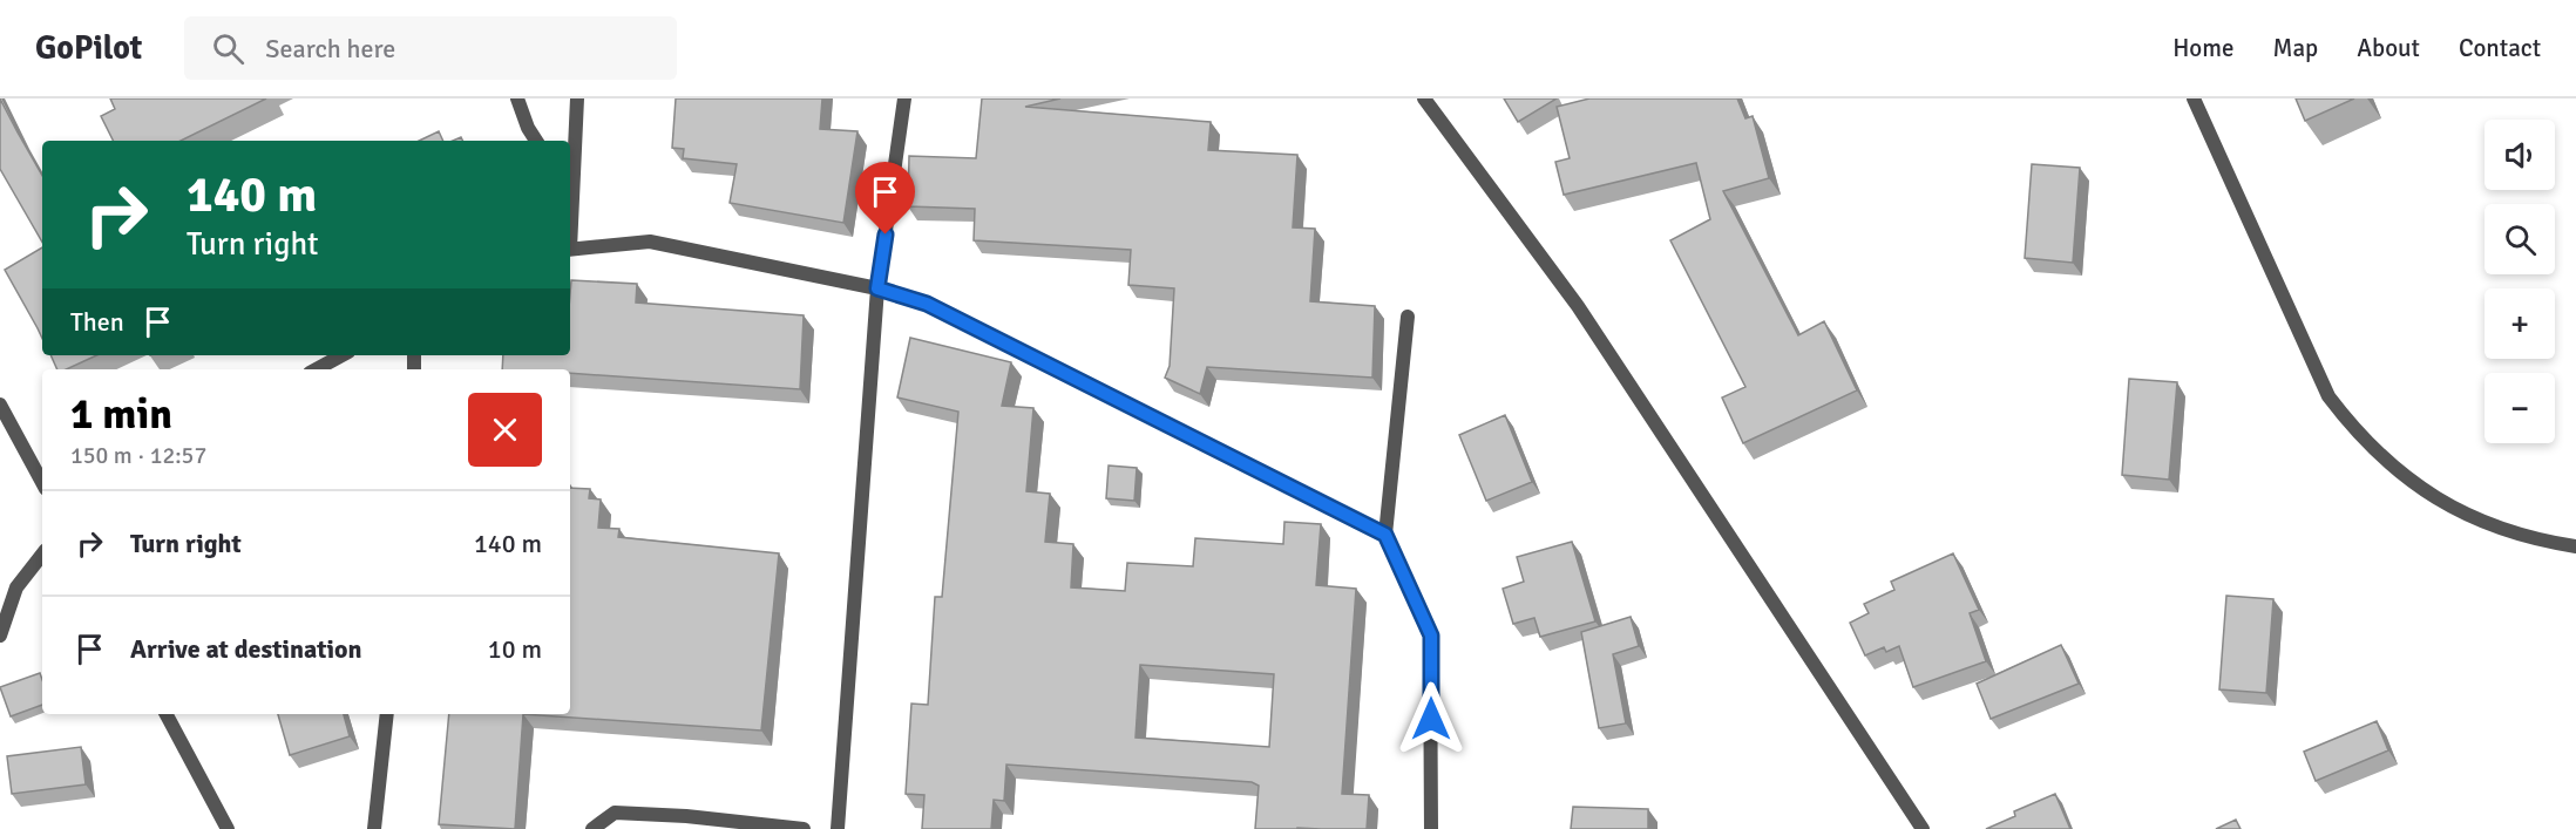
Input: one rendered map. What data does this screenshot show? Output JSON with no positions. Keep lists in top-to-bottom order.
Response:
{
  "page": {
    "header": "GoPilot",
    "search": "Search here",
    "nav": [
      "Home",
      "Map",
      "About",
      "Contact"
    ],
    "map_buttons": ["+", "−"],
    "turn": ["140 m", "Turn right"],
    "then": "Then",
    "heading": ["1 min", "150 m · 12:57"],
    "list": [
      {
        "name": "Turn right",
        "value": "140 m"
      },
      {
        "name": "Arrive at destination",
        "value": "10 m"
      }
    ]
  }
}
